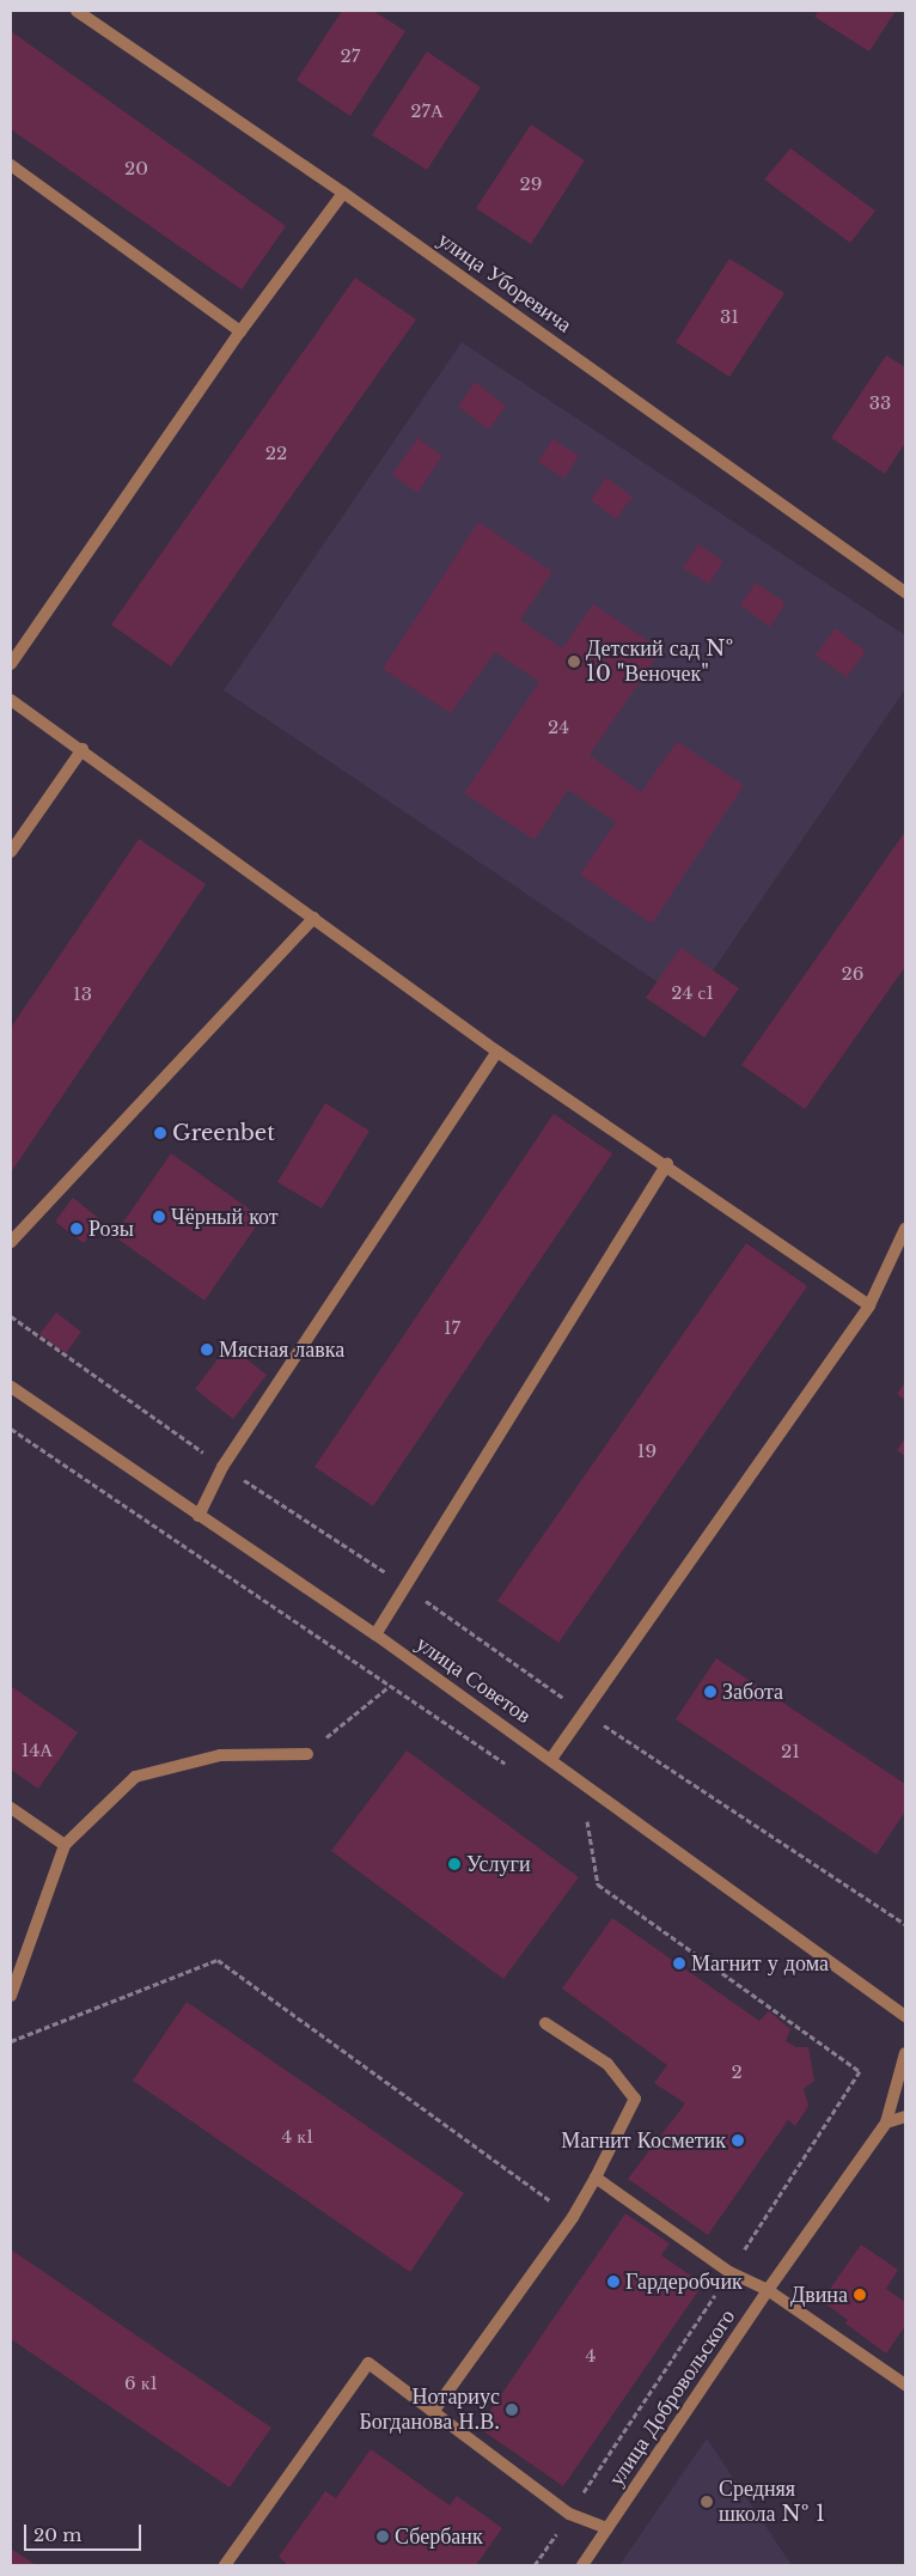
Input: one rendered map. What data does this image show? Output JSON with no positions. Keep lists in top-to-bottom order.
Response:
{
  "streets": {
    "street": ["улица Уборевича", "улица Советов", "улица Добровольского"]
  },
  "places": [
    "Детский сад № 10 \"Веночек\"",
    "Greenbet",
    "Чёрный кот",
    "Розы",
    "Мясная лавка",
    "Забота",
    "Услуги",
    "Магнит у дома",
    "Магнит Косметик",
    "Гардеробчик",
    "Двина",
    "Нотариус Богданова Н.В.",
    "Средняя школа № 1",
    "Сбербанк"
  ],
  "house_numbers": [
    "27",
    "27А",
    "20",
    "29",
    "31",
    "33",
    "22",
    "24",
    "26",
    "24 с1",
    "13",
    "17",
    "19",
    "14А",
    "21",
    "2",
    "4 к1",
    "4",
    "6 к1"
  ],
  "scale_bar": "20 m"
}
